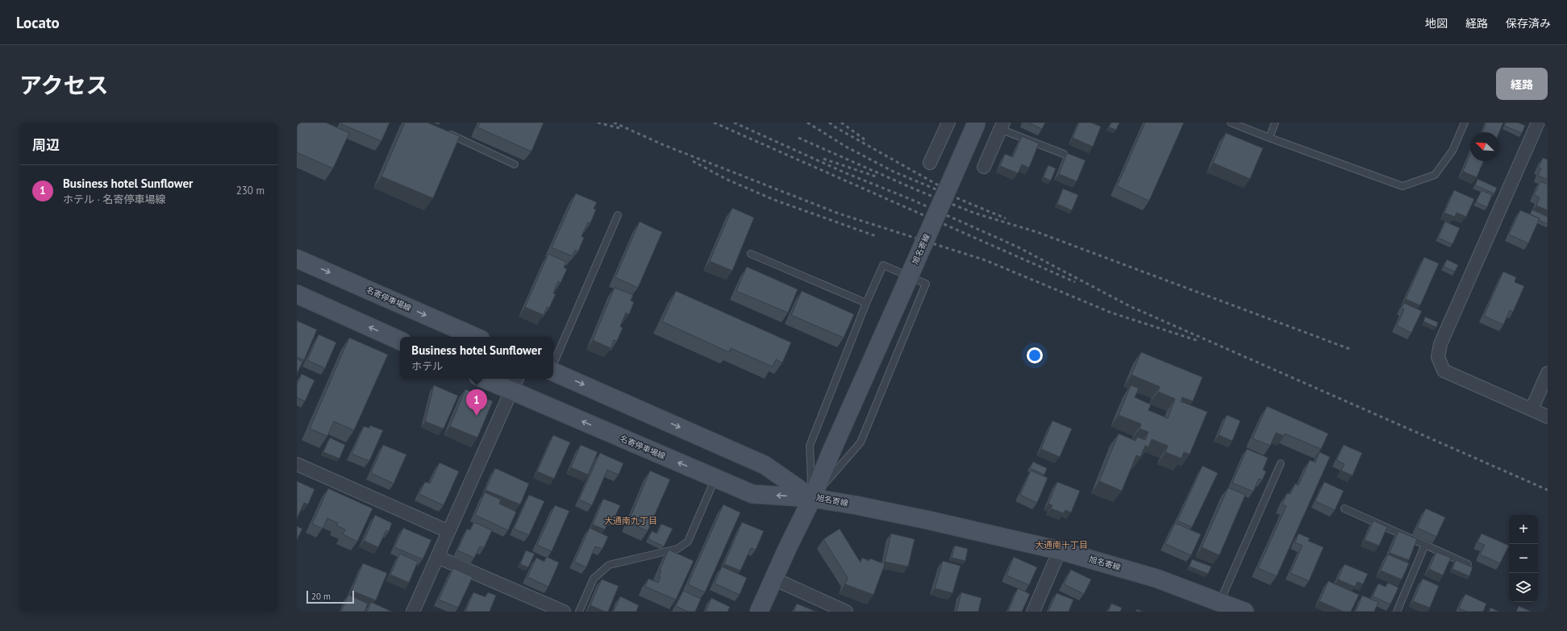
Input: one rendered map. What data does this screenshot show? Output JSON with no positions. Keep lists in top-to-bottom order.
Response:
{
  "streets": {
    "main road": ["旭名寄線", "名寄停車場線"]
  },
  "crossings": [
    ["旭名寄線", "名寄停車場線"]
  ],
  "districts": ["大通南九丁目", "大通南十丁目"],
  "scale_bar": "20 m",
  "north": "top left",
  "page": {
    "header": "Locato",
    "nav": ["地図", "経路", "保存済み"],
    "title": "アクセス",
    "buttons": "経路",
    "heading": "周辺",
    "list": [
      {
        "mark": "1",
        "name": "Business hotel Sunflower",
        "note": "ホテル · 名寄停車場線",
        "value": "230 m"
      }
    ],
    "popup": ["Business hotel Sunflower", "ホテル"],
    "pins": "1",
    "map_buttons": ["+", "−"],
    "scale": "20 m"
  }
}
